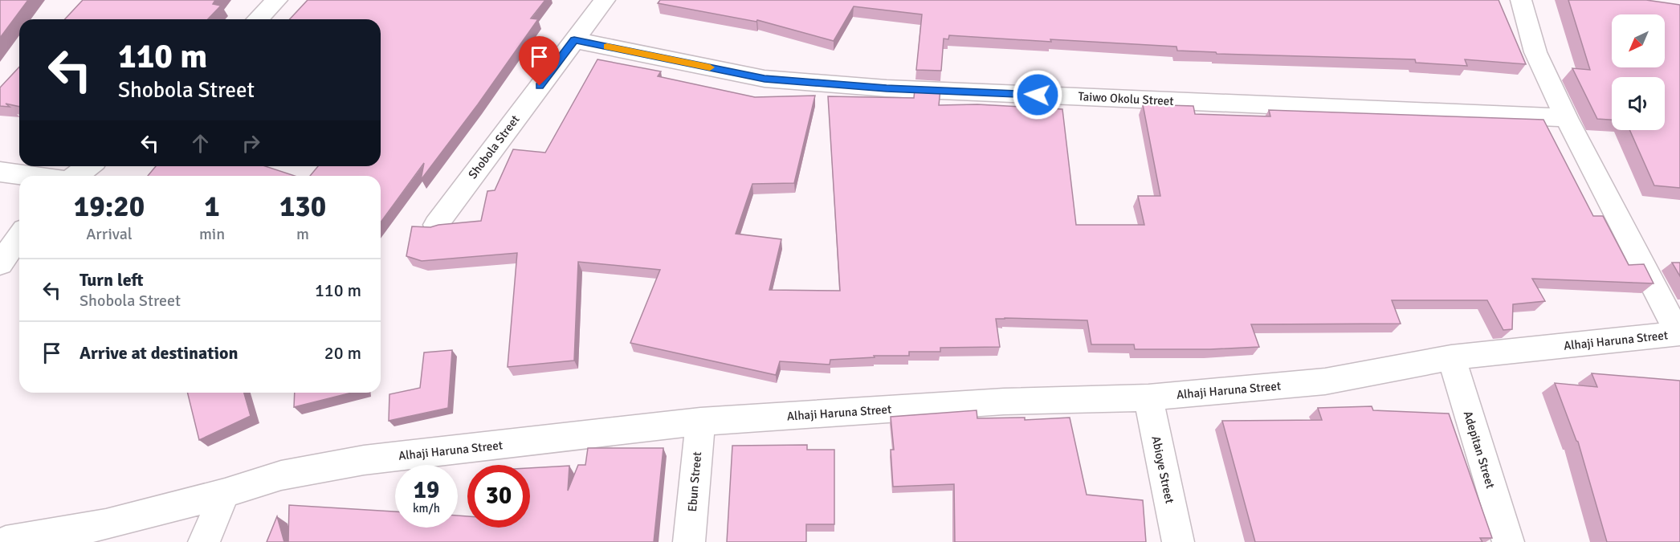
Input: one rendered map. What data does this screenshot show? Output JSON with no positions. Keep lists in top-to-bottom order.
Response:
{
  "streets": {
    "street": [
      "Taiwo Okolu Street",
      "Shobola Street",
      "Alhaji Haruna Street",
      "Adepitan Street",
      "Abioye Street",
      "Ebun Street"
    ]
  },
  "crossings": [
    ["Taiwo Okolu Street", "Shobola Street"],
    ["Alhaji Haruna Street", "Adepitan Street"],
    ["Alhaji Haruna Street", "Abioye Street"],
    ["Alhaji Haruna Street", "Ebun Street"]
  ],
  "north": "bottom left",
  "page": {
    "turn": ["110 m", "Shobola Street"],
    "eta": [
      "19:20",
      "Arrival",
      "1",
      "min",
      "130",
      "m"
    ],
    "list": [
      {
        "name": "Turn left",
        "note": "Shobola Street",
        "value": "110 m"
      },
      {
        "name": "Arrive at destination",
        "value": "20 m"
      }
    ],
    "speed": "19 km/h",
    "limit": "30"
  }
}
